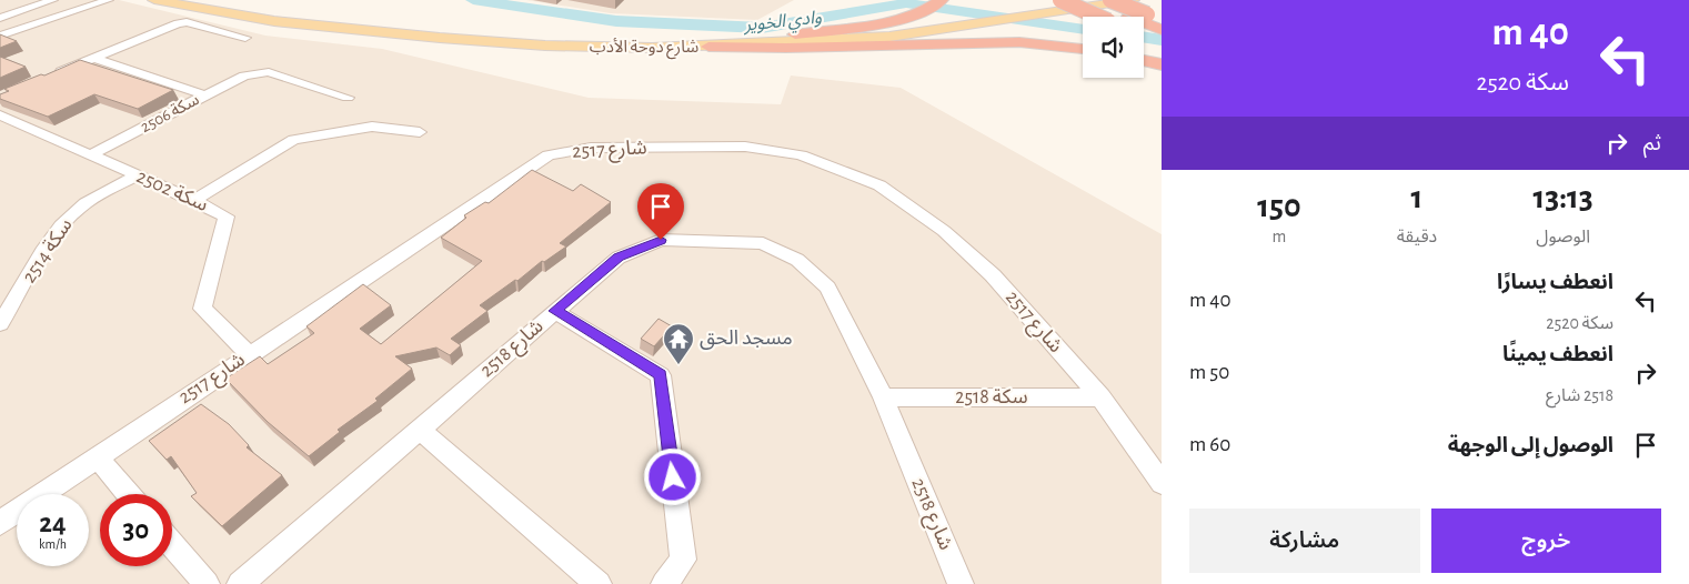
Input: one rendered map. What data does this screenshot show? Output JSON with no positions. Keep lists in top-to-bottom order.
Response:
{
  "streets": {
    "main road": ["شارع دوحة الأدب"],
    "street": [
      "سكة 2506",
      "2517 شارع",
      "2502 سكة",
      "سكة 2514",
      "2518 شارع",
      "سكة 2518"
    ]
  },
  "crossings": [
    ["سكة 2506", "2502 سكة"],
    ["2517 شارع", "2502 سكة"],
    ["2517 شارع", "سكة 2518"],
    ["2502 سكة", "سكة 2514"],
    ["2518 شارع", "سكة 2518"]
  ],
  "water": ["وادي الخوير"],
  "places": {
    "temple": ["مسجد الحق"]
  },
  "page": {
    "turn": ["40 m", "سكة 2520"],
    "then": "ثم",
    "eta": [
      "13:13",
      "الوصول",
      "1",
      "دقيقة",
      "150",
      "m"
    ],
    "list": [
      {
        "name": "انعطف يسارًا",
        "note": "سكة 2520",
        "value": "40 m"
      },
      {
        "name": "انعطف يمينًا",
        "note": "2518 شارع",
        "value": "50 m"
      },
      {
        "name": "الوصول إلى الوجهة",
        "value": "60 m"
      }
    ],
    "speed": "24 km/h",
    "limit": "30",
    "buttons": ["خروج", "مشاركة"]
  }
}
